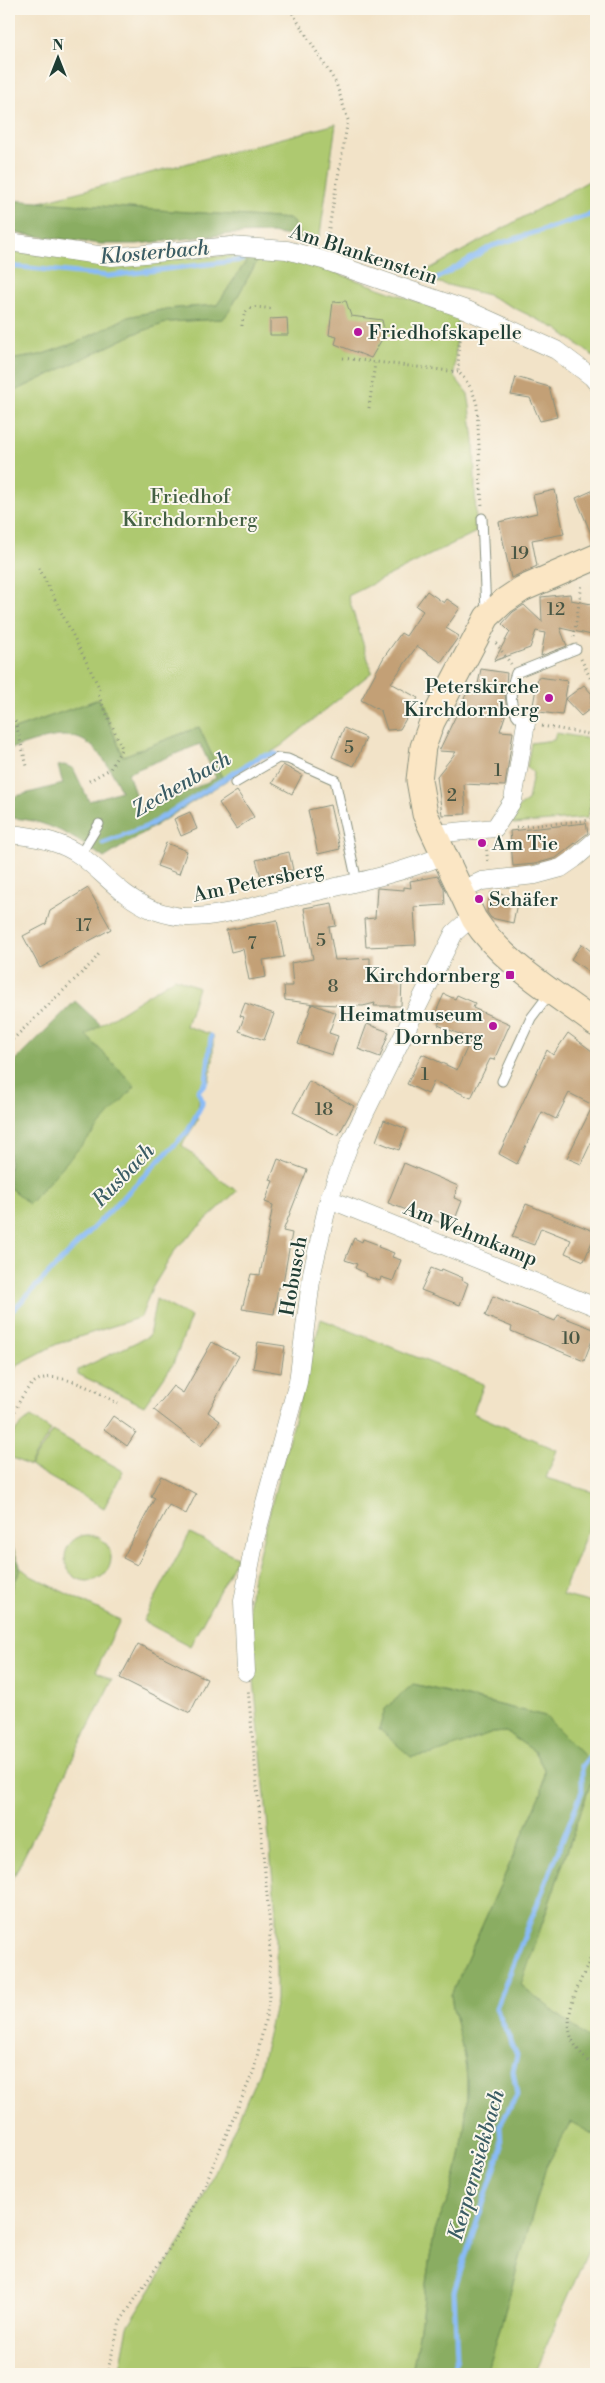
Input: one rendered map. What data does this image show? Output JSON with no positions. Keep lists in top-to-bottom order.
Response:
{
  "streets": {
    "street": [
      "Am Blankenstein",
      "Am Petersberg",
      "Am Wehmkamp",
      "Hobusch"
    ]
  },
  "crossings": [
    ["Am Wehmkamp", "Hobusch"]
  ],
  "water": [
    "Klosterbach",
    "Zechenbach",
    "Rusbach",
    "Kerpernsiekbach"
  ],
  "parks": ["Friedhof Kirchdornberg"],
  "places": {
    "other": [
      "Friedhofskapelle",
      "Peterskirche Kirchdornberg",
      "Am Tie",
      "Schäfer",
      "Heimatmuseum Dornberg"
    ],
    "transit": ["Kirchdornberg"]
  },
  "house_numbers": [
    "19",
    "12",
    "5",
    "1",
    "2",
    "17",
    "5",
    "7",
    "8",
    "1",
    "18",
    "10"
  ],
  "north": "top"
}
